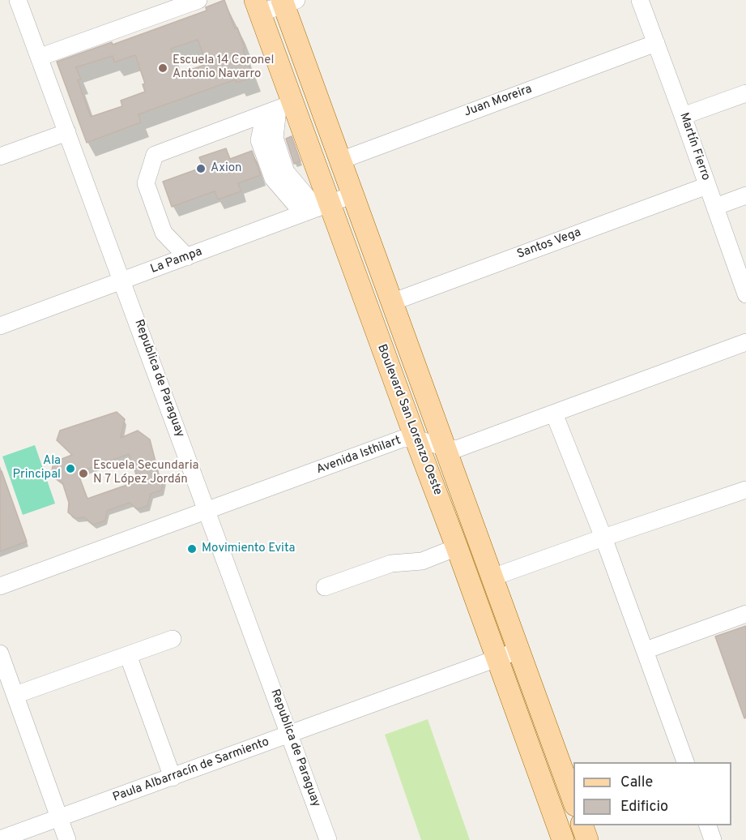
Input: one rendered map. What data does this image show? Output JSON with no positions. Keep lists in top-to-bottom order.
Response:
{
  "streets": {
    "main road": ["Boulevard San Lorenzo Oeste"],
    "street": [
      "Juan Moreira",
      "Martín Fierro",
      "Santos Vega",
      "La Pampa",
      "Republica de Paraguay",
      "Avenida Isthilart",
      "Paula Albarracín de Sarmiento"
    ]
  },
  "crossings": [
    ["Juan Moreira", "Martín Fierro"],
    ["Juan Moreira", "Boulevard San Lorenzo Oeste"],
    ["Martín Fierro", "Santos Vega"],
    ["Santos Vega", "Boulevard San Lorenzo Oeste"],
    ["La Pampa", "Republica de Paraguay"],
    ["La Pampa", "Boulevard San Lorenzo Oeste"],
    ["Republica de Paraguay", "Avenida Isthilart"],
    ["Republica de Paraguay", "Paula Albarracín de Sarmiento"],
    ["Boulevard San Lorenzo Oeste", "Avenida Isthilart"],
    ["Boulevard San Lorenzo Oeste", "Paula Albarracín de Sarmiento"]
  ],
  "places": [
    "Escuela 14 Coronel Antonio Navarro",
    "Axion",
    "Ala Principal",
    "Escuela Secundaria N 7 López Jordán",
    "Movimiento Evita"
  ],
  "legend": ["Calle", "Edificio"]
}
